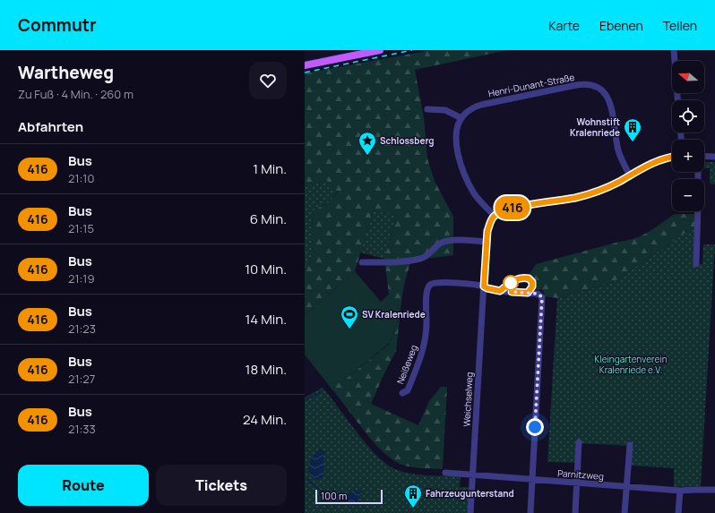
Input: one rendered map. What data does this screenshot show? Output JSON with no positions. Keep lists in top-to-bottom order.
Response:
{
  "streets": {
    "street": [
      "Henri-Dunant-Straße",
      "Neißeweg",
      "Weichselweg",
      "Parnitzweg"
    ]
  },
  "crossings": [
    ["Neißeweg", "Weichselweg"],
    ["Neißeweg", "Parnitzweg"],
    ["Weichselweg", "Parnitzweg"]
  ],
  "parks": ["Kleingartenverein Kralenriede e.V."],
  "places": {
    "building": ["Wohnstift Kralenriede", "Fahrzeugunterstand"],
    "place": ["Schlossberg"],
    "sports": ["SV Kralenriede"]
  },
  "lines": ["bus line 416"],
  "scale_bar": "100 m",
  "north": "left",
  "page": {
    "header": "Commutr",
    "nav": ["Karte", "Ebenen", "Teilen"],
    "heading": [
      ["Wartheweg", "Zu Fuß · 4 Min. · 260 m"],
      "Abfahrten"
    ],
    "on_map": "416",
    "map_buttons": ["+", "−"],
    "list": [
      {
        "mark": "416",
        "name": "Bus",
        "note": "21:10",
        "value": "1 Min."
      },
      {
        "mark": "416",
        "name": "Bus",
        "note": "21:15",
        "value": "6 Min."
      },
      {
        "mark": "416",
        "name": "Bus",
        "note": "21:19",
        "value": "10 Min."
      },
      {
        "mark": "416",
        "name": "Bus",
        "note": "21:23",
        "value": "14 Min."
      },
      {
        "mark": "416",
        "name": "Bus",
        "note": "21:27",
        "value": "18 Min."
      },
      {
        "mark": "416",
        "name": "Bus",
        "note": "21:33",
        "value": "24 Min."
      }
    ],
    "buttons": ["Route", "Tickets"],
    "scale": "100 m"
  }
}
